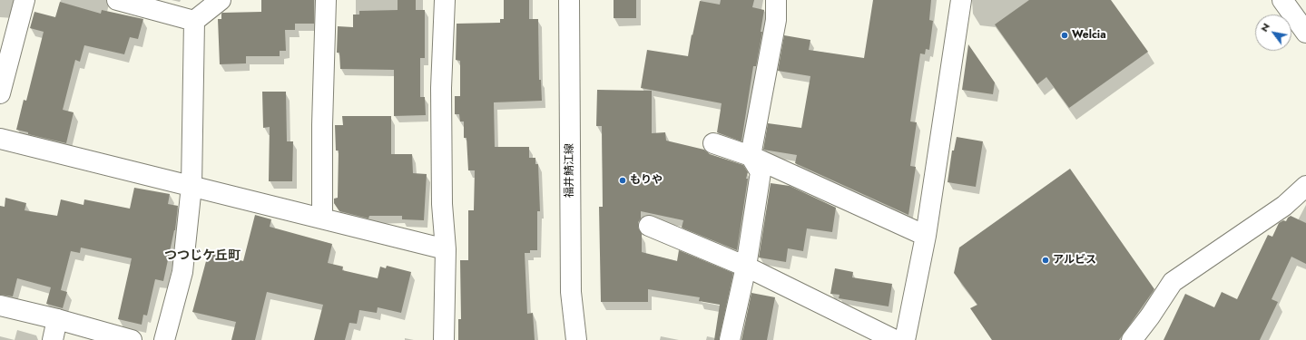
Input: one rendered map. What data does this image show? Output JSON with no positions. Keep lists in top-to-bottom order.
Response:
{
  "streets": {
    "street": ["福井鯖江線"]
  },
  "districts": ["つつじケ丘町"],
  "places": ["Welcia", "もりや", "アルビス"],
  "north": "top left"
}
